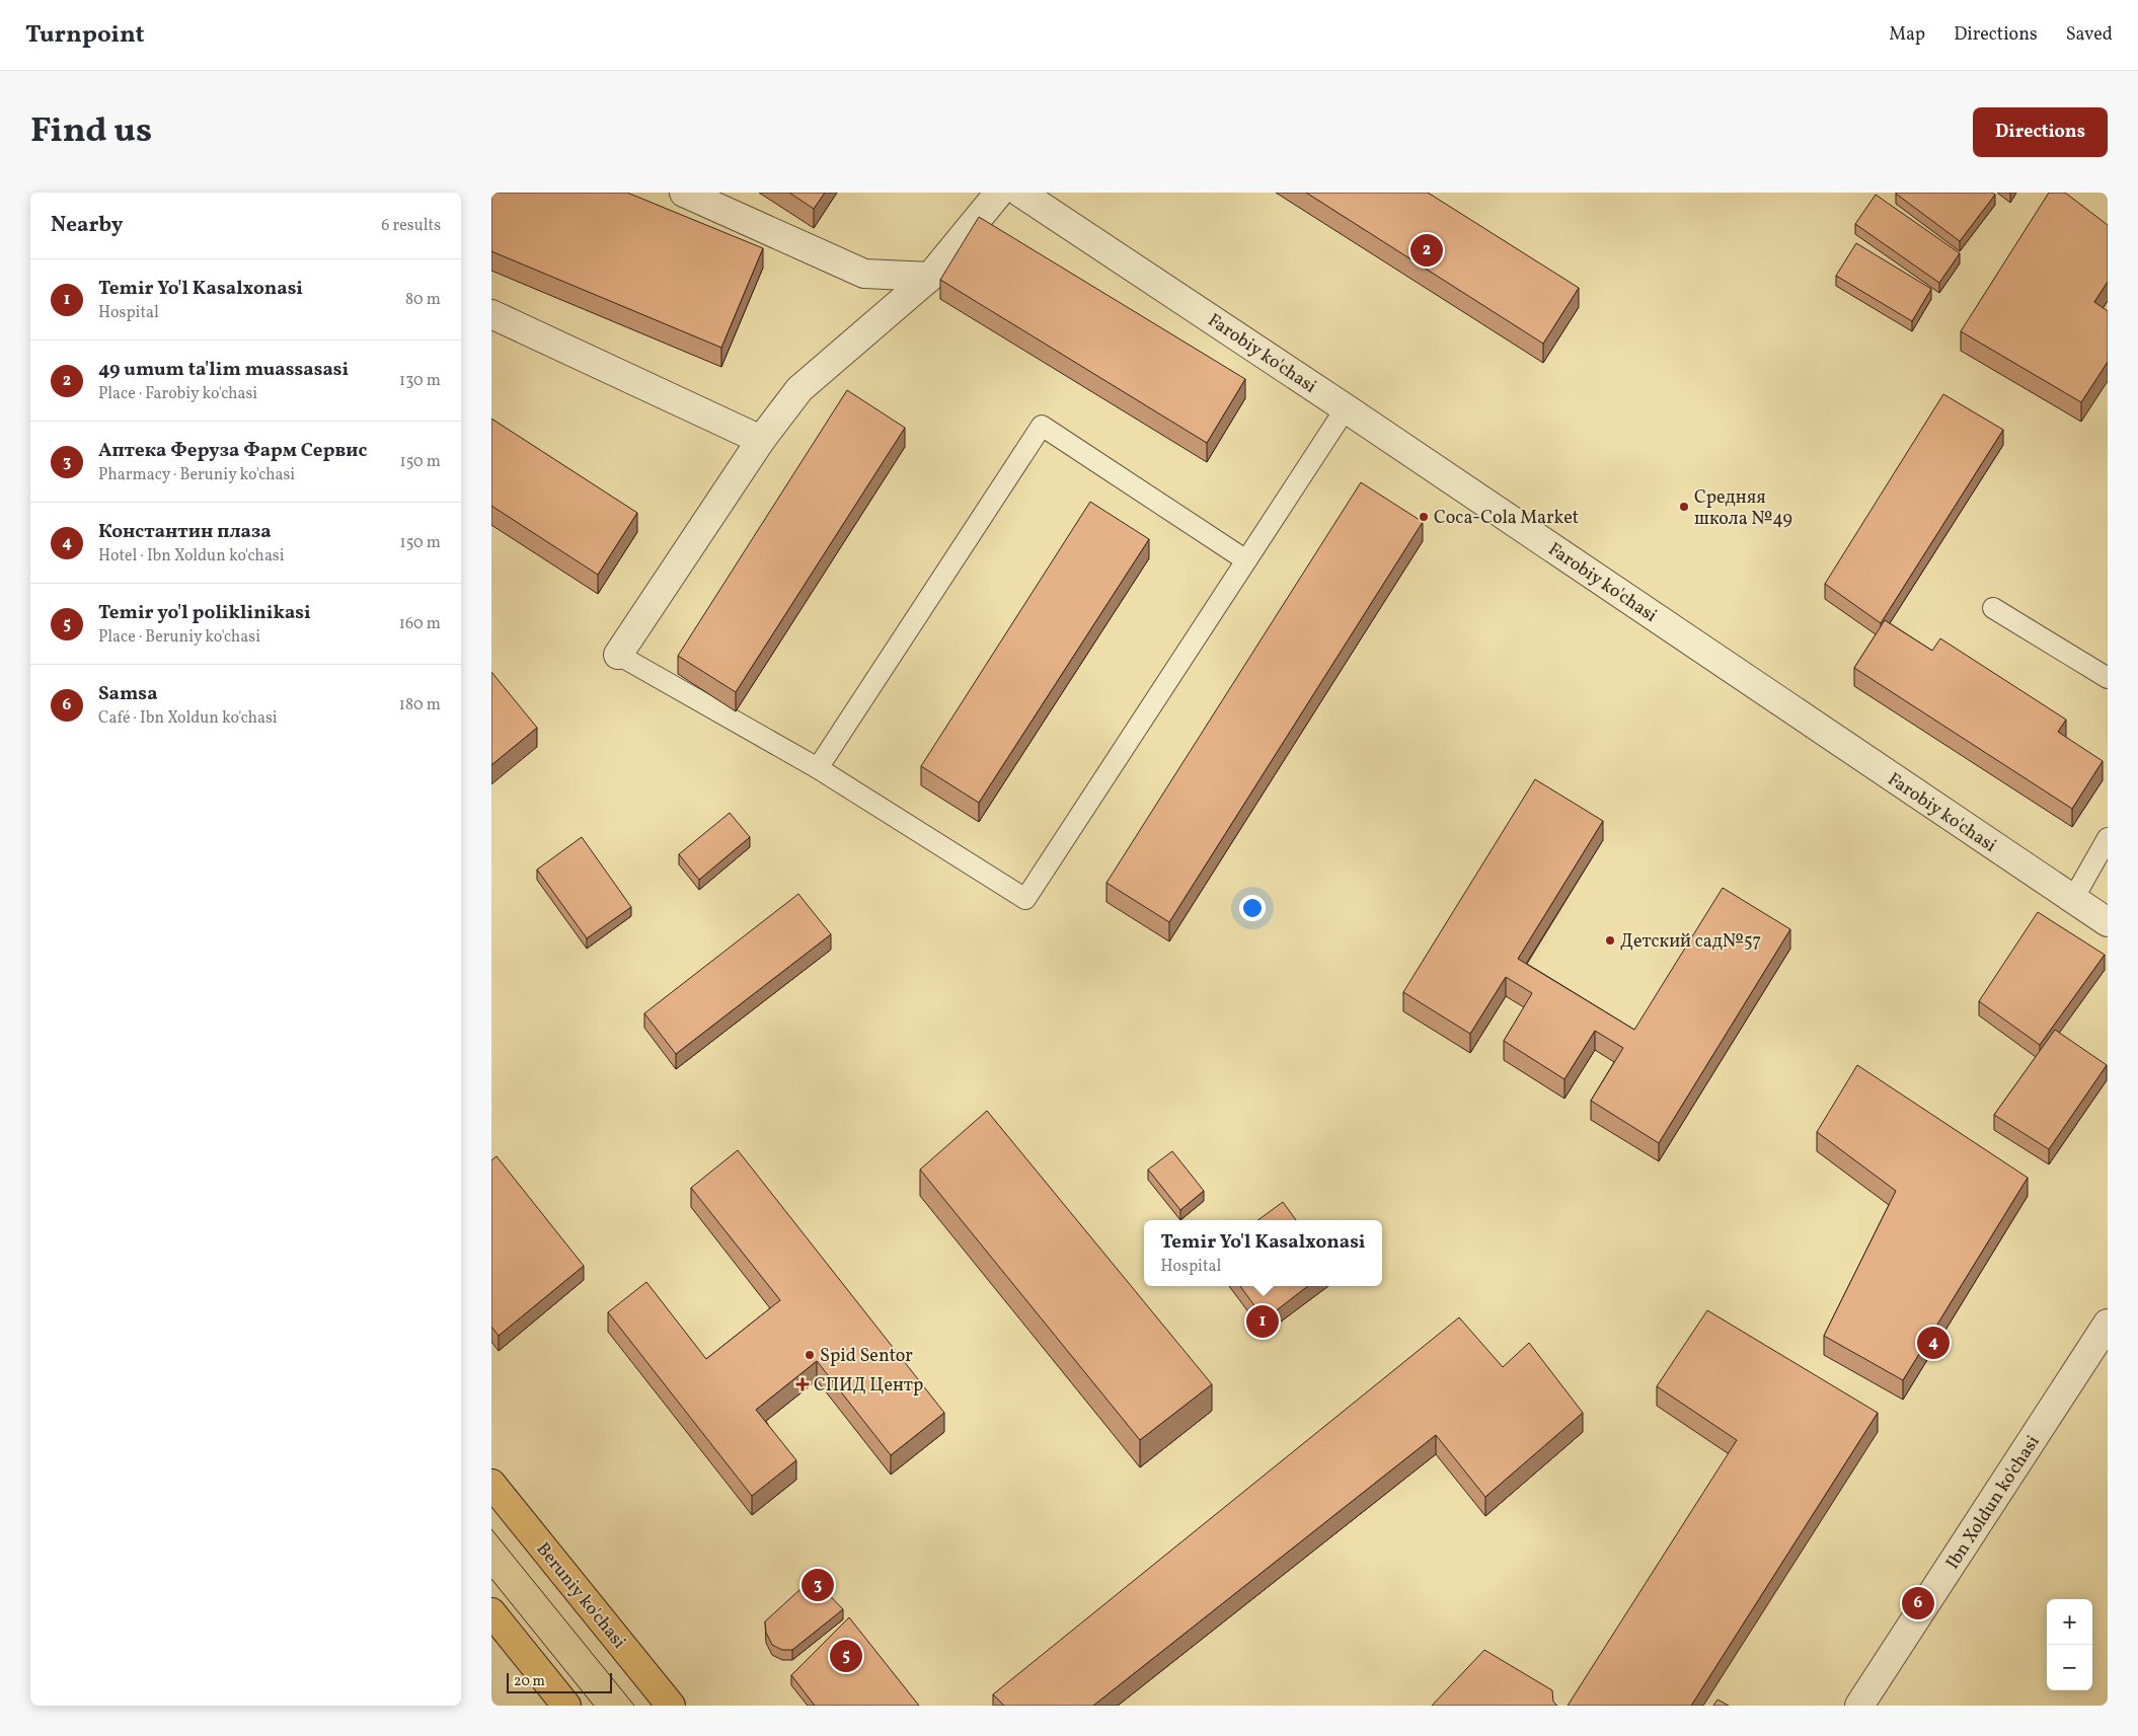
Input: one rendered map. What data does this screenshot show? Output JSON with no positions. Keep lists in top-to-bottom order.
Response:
{
  "streets": {
    "main road": ["Beruniy ko'chasi"],
    "street": ["Farobiy ko'chasi", "Ibn Xoldun ko'chasi"]
  },
  "places": {
    "other": [
      "Средняя школа №49",
      "Coca-Cola Market",
      "Детский сад№57",
      "Spid Sentor"
    ],
    "health": ["СПИД Центр"]
  },
  "scale_bar": "20 m",
  "page": {
    "header": "Turnpoint",
    "nav": ["Map", "Directions", "Saved"],
    "title": "Find us",
    "buttons": "Directions",
    "heading": ["Nearby", "6 results"],
    "pins": [
      "2",
      "1",
      "4",
      "3",
      "6",
      "5"
    ],
    "list": [
      {
        "mark": "1",
        "name": "Temir Yo'l Kasalxonasi",
        "note": "Hospital",
        "value": "80 m"
      },
      {
        "mark": "2",
        "name": "49 umum ta'lim muassasasi",
        "note": "Place · Farobiy ko'chasi",
        "value": "130 m"
      },
      {
        "mark": "3",
        "name": "Аптека Феруза Фарм Сервис",
        "note": "Pharmacy · Beruniy ko'chasi",
        "value": "150 m"
      },
      {
        "mark": "4",
        "name": "Константин плаза",
        "note": "Hotel · Ibn Xoldun ko'chasi",
        "value": "150 m"
      },
      {
        "mark": "5",
        "name": "Temir yo'l poliklinikasi",
        "note": "Place · Beruniy ko'chasi",
        "value": "160 m"
      },
      {
        "mark": "6",
        "name": "Samsa",
        "note": "Café · Ibn Xoldun ko'chasi",
        "value": "180 m"
      }
    ],
    "popup": ["Temir Yo'l Kasalxonasi", "Hospital"],
    "map_buttons": ["+", "−"],
    "scale": "20 m"
  }
}
